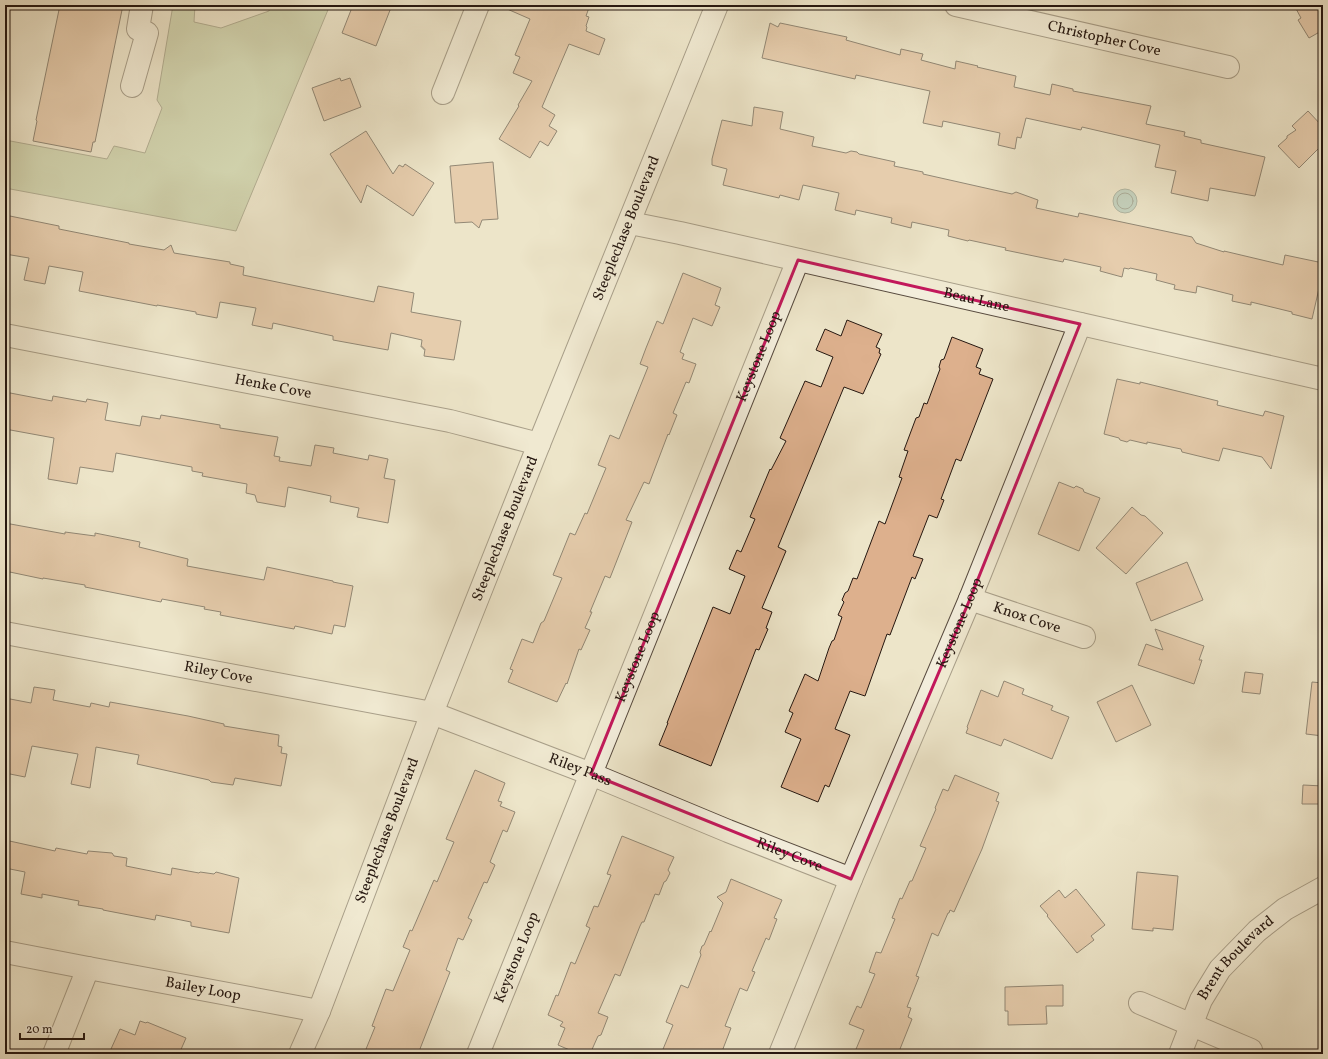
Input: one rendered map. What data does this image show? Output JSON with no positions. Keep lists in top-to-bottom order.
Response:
{
  "streets": {
    "street": [
      "Christopher Cove",
      "Steeplechase Boulevard",
      "Beau Lane",
      "Keystone Loop",
      "Henke Cove",
      "Knox Cove",
      "Riley Cove",
      "Riley Pass",
      "Brent Boulevard",
      "Bailey Loop"
    ]
  },
  "crossings": [
    ["Steeplechase Boulevard", "Beau Lane"],
    ["Steeplechase Boulevard", "Henke Cove"],
    ["Steeplechase Boulevard", "Riley Cove"],
    ["Steeplechase Boulevard", "Riley Pass"],
    ["Steeplechase Boulevard", "Bailey Loop"],
    ["Beau Lane", "Keystone Loop"],
    ["Keystone Loop", "Knox Cove"],
    ["Keystone Loop", "Riley Cove"],
    ["Keystone Loop", "Riley Pass"],
    ["Riley Cove", "Riley Pass"]
  ],
  "scale_bar": "20 m"
}
